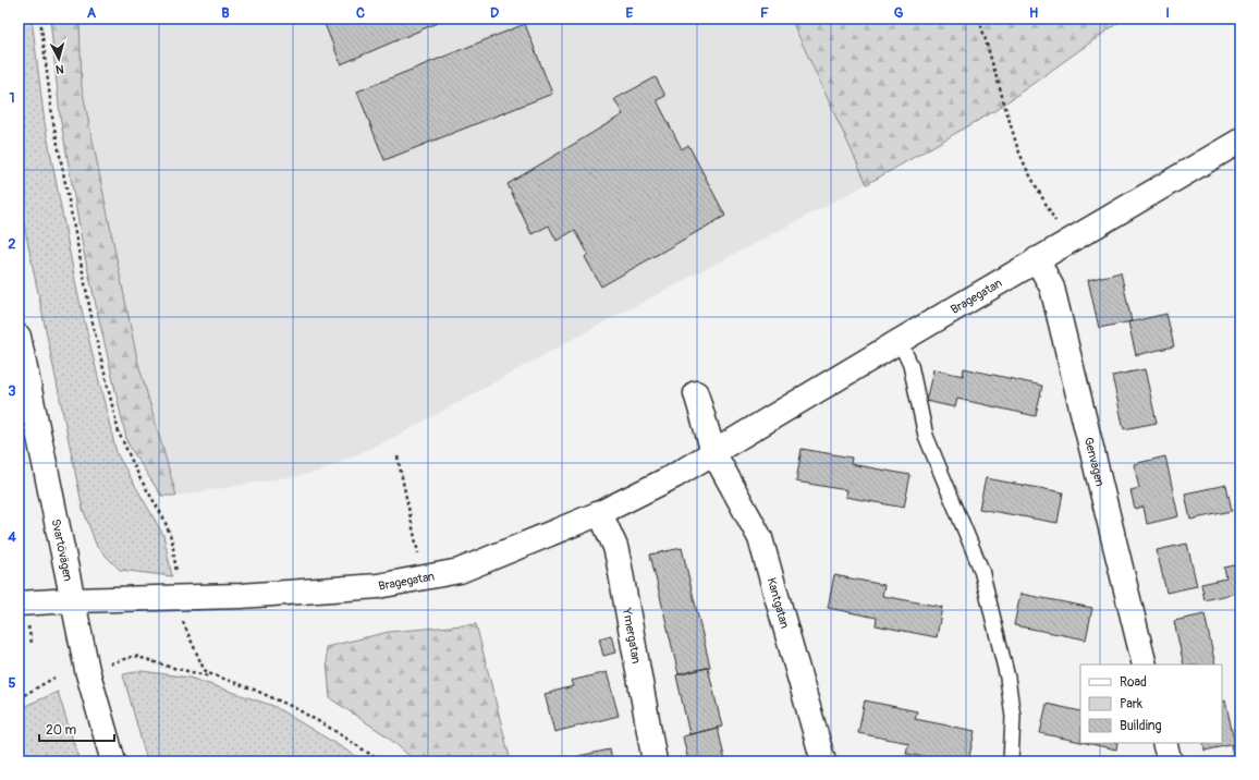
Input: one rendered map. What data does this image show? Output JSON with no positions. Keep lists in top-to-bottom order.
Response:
{
  "streets": {
    "street": [
      "Bragegatan",
      "Genvägen",
      "Svartövägen",
      "Kantgatan",
      "Ymergatan"
    ]
  },
  "crossings": [
    ["Bragegatan", "Genvägen"],
    ["Bragegatan", "Svartövägen"],
    ["Bragegatan", "Kantgatan"],
    ["Bragegatan", "Ymergatan"]
  ],
  "legend": ["Road", "Park", "Building"],
  "scale_bar": "20 m",
  "north": "bottom",
  "grid": {
    "columns": [
      "A",
      "B",
      "C",
      "D",
      "E",
      "F",
      "G",
      "H",
      "I"
    ],
    "rows": [
      "1",
      "2",
      "3",
      "4",
      "5"
    ]
  }
}
